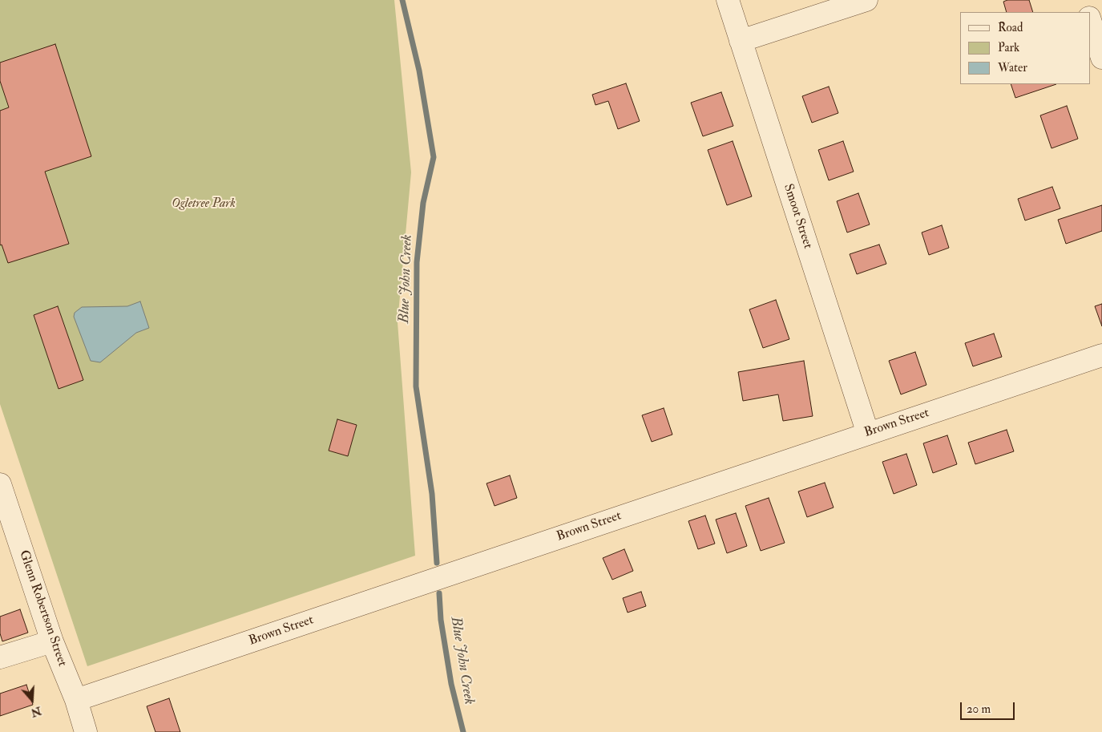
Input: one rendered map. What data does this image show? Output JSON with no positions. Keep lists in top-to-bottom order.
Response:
{
  "streets": {
    "street": ["Smoot Street", "Brown Street", "Glenn Robertson Street"]
  },
  "crossings": [
    ["Smoot Street", "Brown Street"],
    ["Brown Street", "Glenn Robertson Street"]
  ],
  "water": ["Blue John Creek"],
  "parks": ["Ogletree Park"],
  "legend": ["Road", "Park", "Water"],
  "scale_bar": "20 m",
  "north": "bottom"
}
